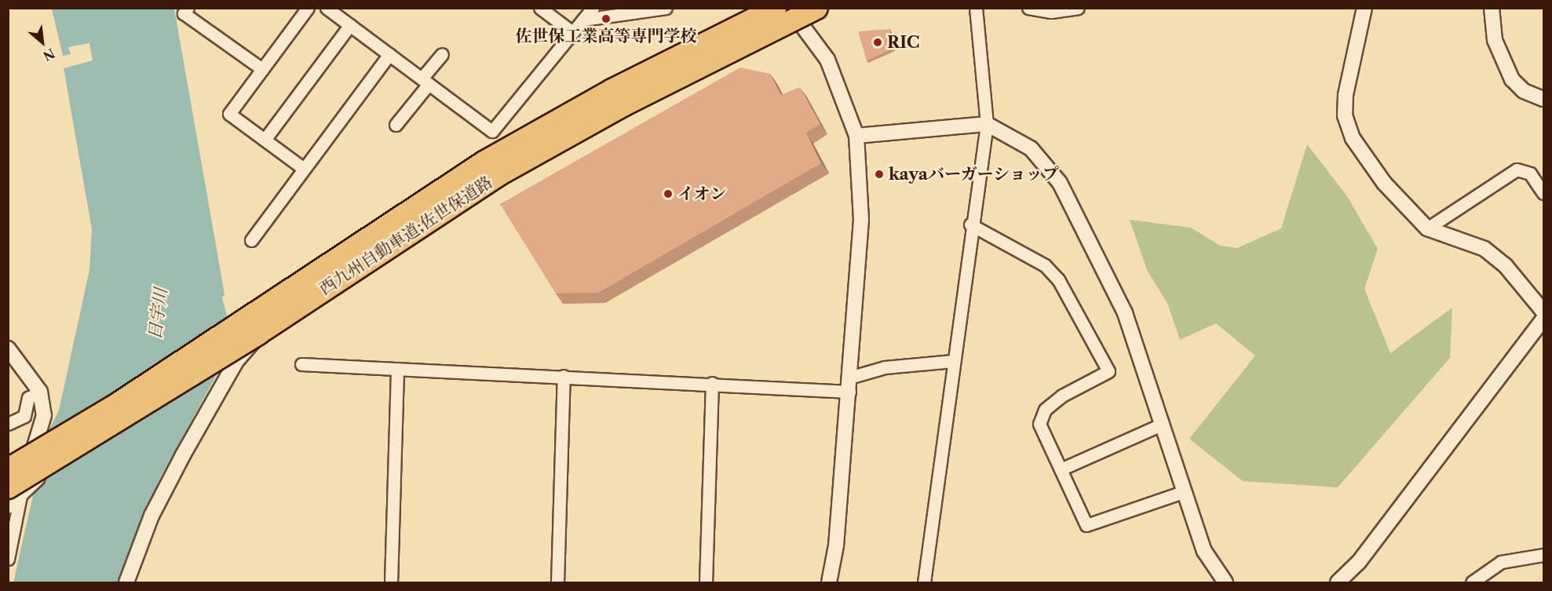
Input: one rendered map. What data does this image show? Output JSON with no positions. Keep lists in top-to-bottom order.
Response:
{
  "streets": {
    "highway": ["西九州自動車道;佐世保道路"]
  },
  "water": ["日宇川"],
  "places": [
    "佐世保工業高等専門学校",
    "RIC",
    "kayaバーガーショップ",
    "イオン"
  ],
  "north": "bottom right"
}
